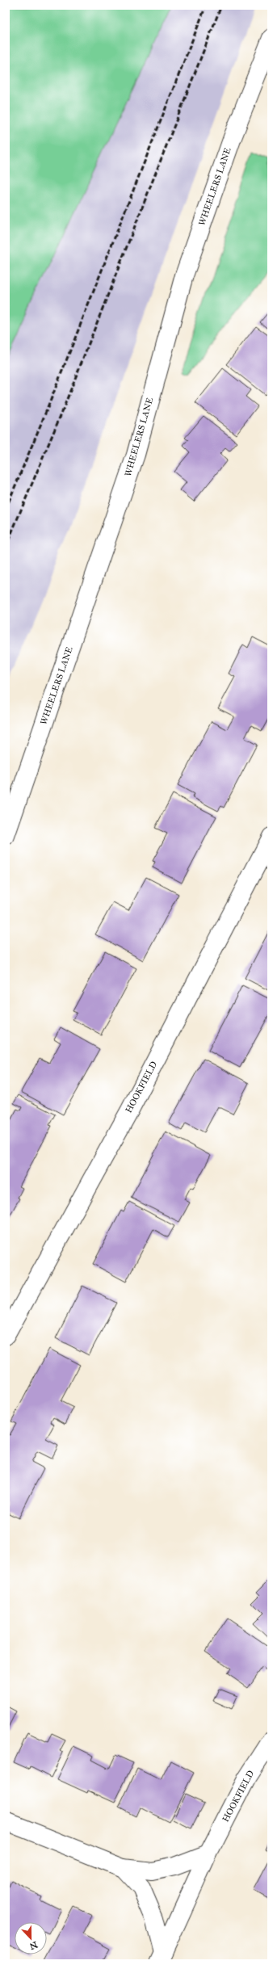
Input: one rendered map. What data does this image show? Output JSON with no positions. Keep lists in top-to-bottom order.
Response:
{
  "streets": {
    "street": ["WHEELERS LANE", "HOOKFIELD"]
  },
  "north": "bottom"
}
